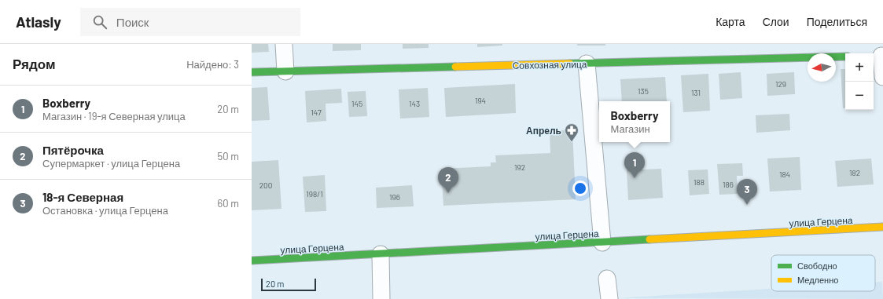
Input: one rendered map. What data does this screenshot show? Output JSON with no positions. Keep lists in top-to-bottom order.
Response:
{
  "streets": {
    "main road": ["Совхозная улица", "улица Герцена"]
  },
  "places": {
    "pharmacy": ["Апрель"]
  },
  "house_numbers": [
    "129",
    "135",
    "131",
    "194",
    "145",
    "143",
    "147",
    "192",
    "182",
    "184",
    "188",
    "186",
    "200",
    "198/1",
    "196"
  ],
  "legend": ["Свободно", "Медленно"],
  "scale_bar": "20 m",
  "north": "left",
  "page": {
    "header": "Atlasly",
    "search": "Поиск",
    "nav": ["Карта", "Слои", "Поделиться"],
    "heading": ["Рядом", "Найдено: 3"],
    "map_buttons": ["+", "−"],
    "list": [
      {
        "mark": "1",
        "name": "Boxberry",
        "note": "Магазин · 19-я Северная улица",
        "value": "20 m"
      },
      {
        "mark": "2",
        "name": "Пятёрочка",
        "note": "Супермаркет · улица Герцена",
        "value": "50 m"
      },
      {
        "mark": "3",
        "name": "18-я Северная",
        "note": "Остановка · улица Герцена",
        "value": "60 m"
      }
    ],
    "popup": ["Boxberry", "Магазин"],
    "pins": ["1", "2", "3"],
    "scale": "20 m"
  }
}
